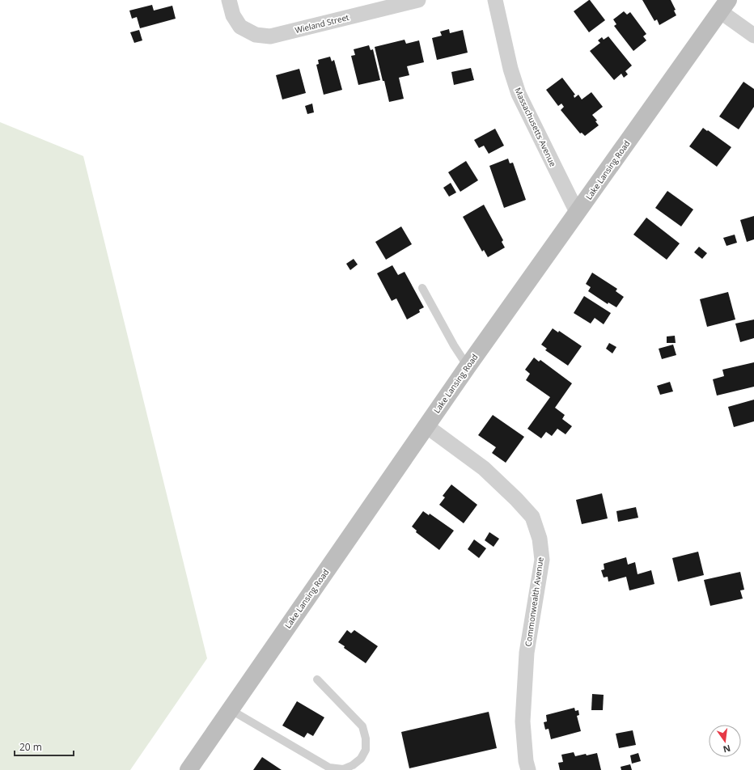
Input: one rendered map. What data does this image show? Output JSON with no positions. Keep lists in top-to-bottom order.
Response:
{
  "streets": {
    "main road": ["Lake Lansing Road"],
    "street": ["Wieland Street", "Massachusetts Avenue", "Commonwealth Avenue"]
  },
  "crossings": [
    ["Massachusetts Avenue", "Lake Lansing Road"],
    ["Lake Lansing Road", "Commonwealth Avenue"]
  ],
  "scale_bar": "20 m",
  "north": "bottom"
}
